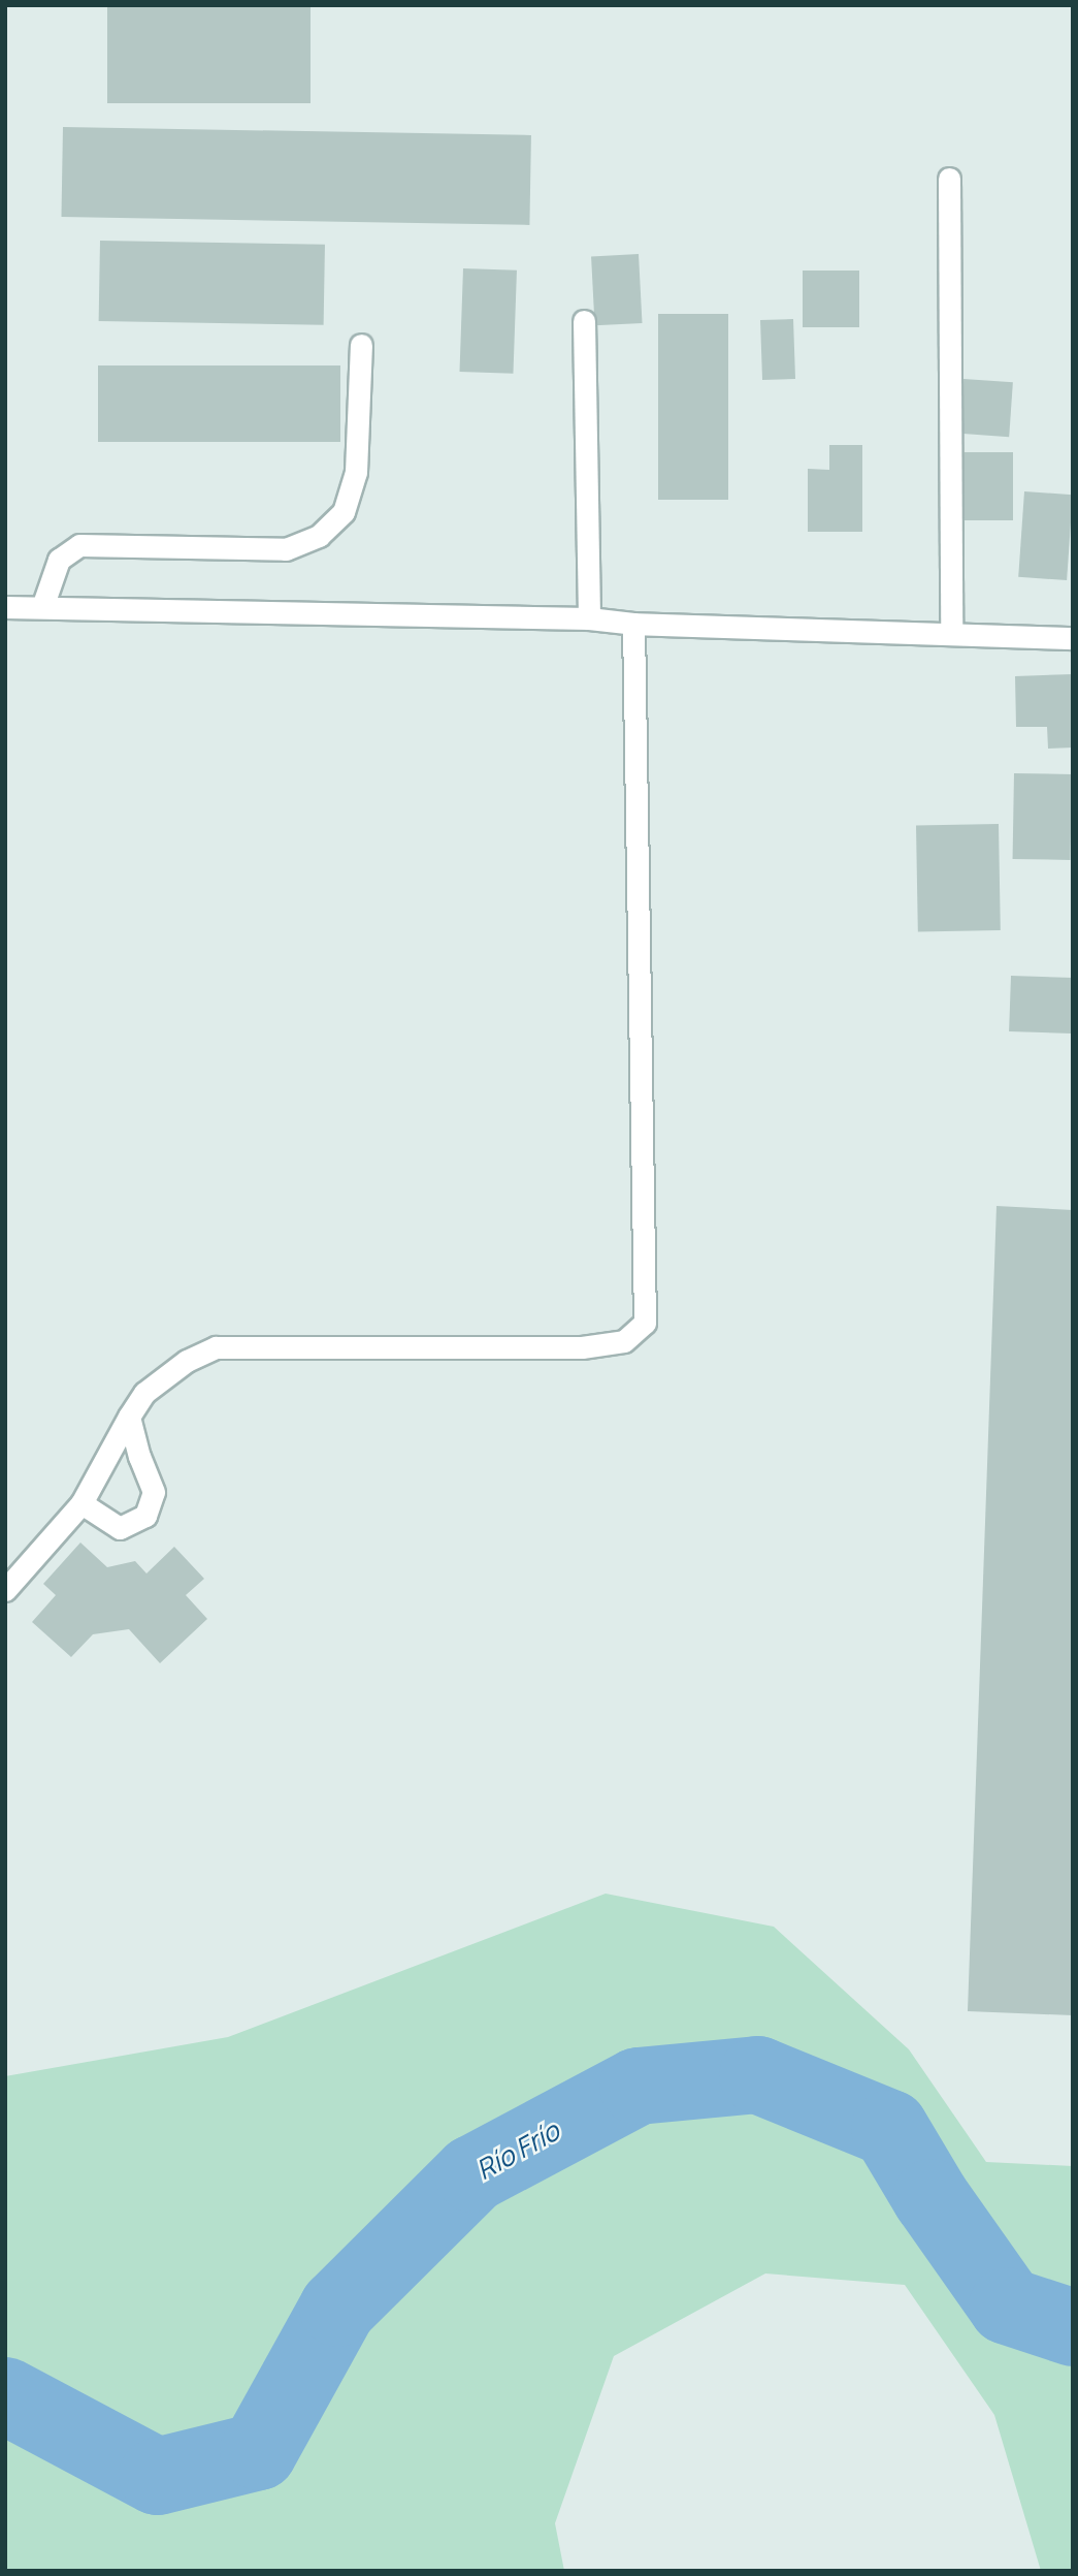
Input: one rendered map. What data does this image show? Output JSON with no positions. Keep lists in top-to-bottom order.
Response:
{
  "water": ["Río Frío"]
}
